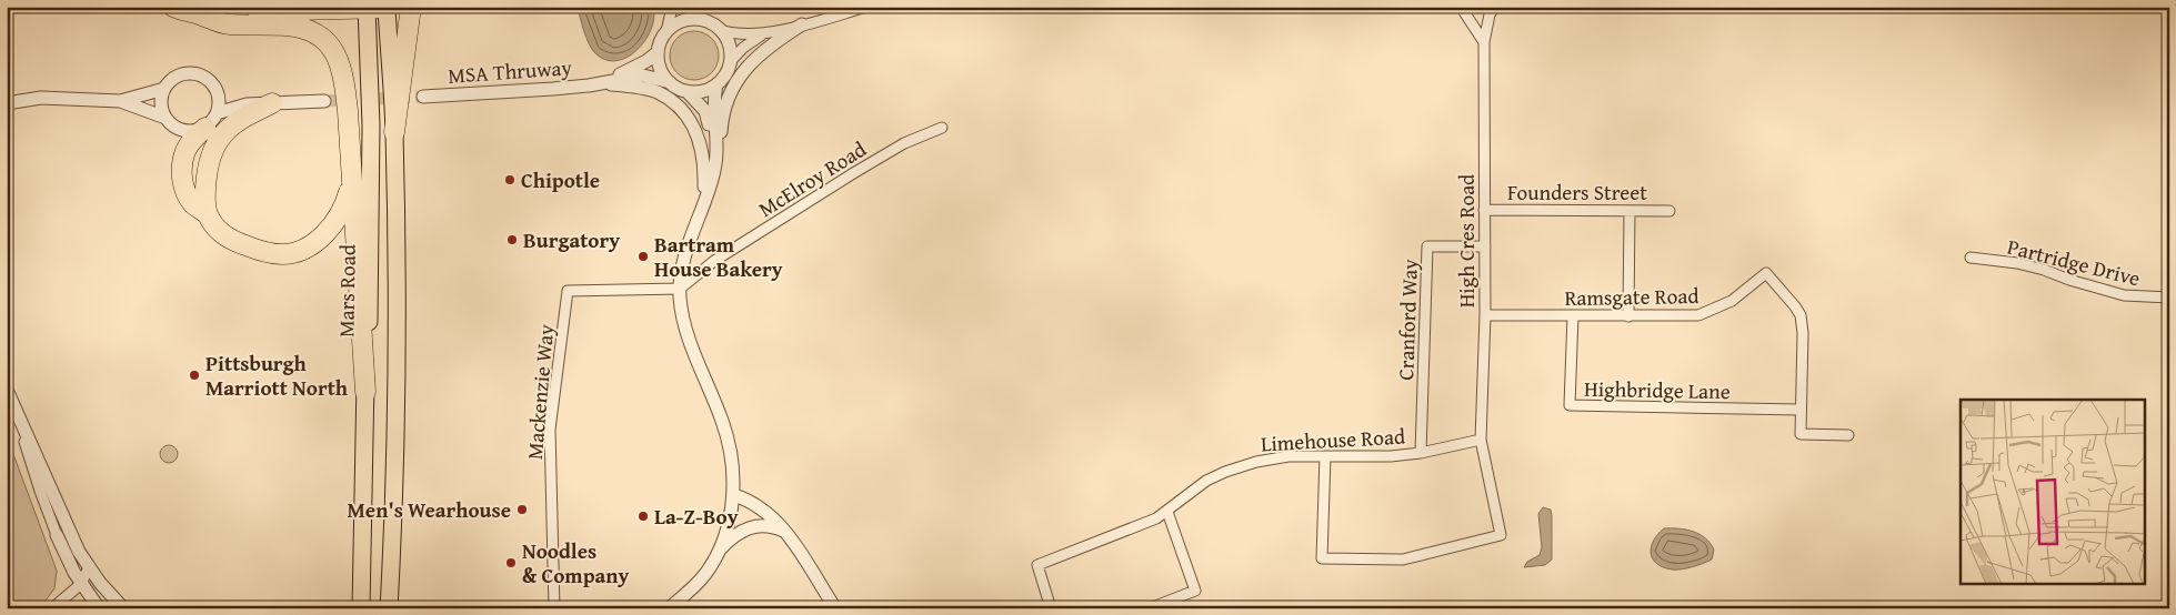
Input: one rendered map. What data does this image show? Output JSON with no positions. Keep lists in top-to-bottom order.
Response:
{
  "streets": {
    "main road": ["Mars Road"],
    "street": [
      "MSA Thruway",
      "McElroy Road",
      "Founders Street",
      "High Cres Road",
      "Partridge Drive",
      "Ramsgate Road",
      "Cranford Way",
      "Highbridge Lane",
      "Mackenzie Way",
      "Limehouse Road"
    ]
  },
  "crossings": [
    ["McElroy Road", "Mackenzie Way"],
    ["Founders Street", "High Cres Road"],
    ["High Cres Road", "Ramsgate Road"],
    ["High Cres Road", "Cranford Way"],
    ["High Cres Road", "Limehouse Road"],
    ["Ramsgate Road", "Highbridge Lane"],
    ["Cranford Way", "Limehouse Road"]
  ],
  "places": [
    "Chipotle",
    "Burgatory",
    "Bartram House Bakery",
    "Pittsburgh Marriott North",
    "Men's Wearhouse",
    "La-Z-Boy",
    "Noodles & Company"
  ]
}
